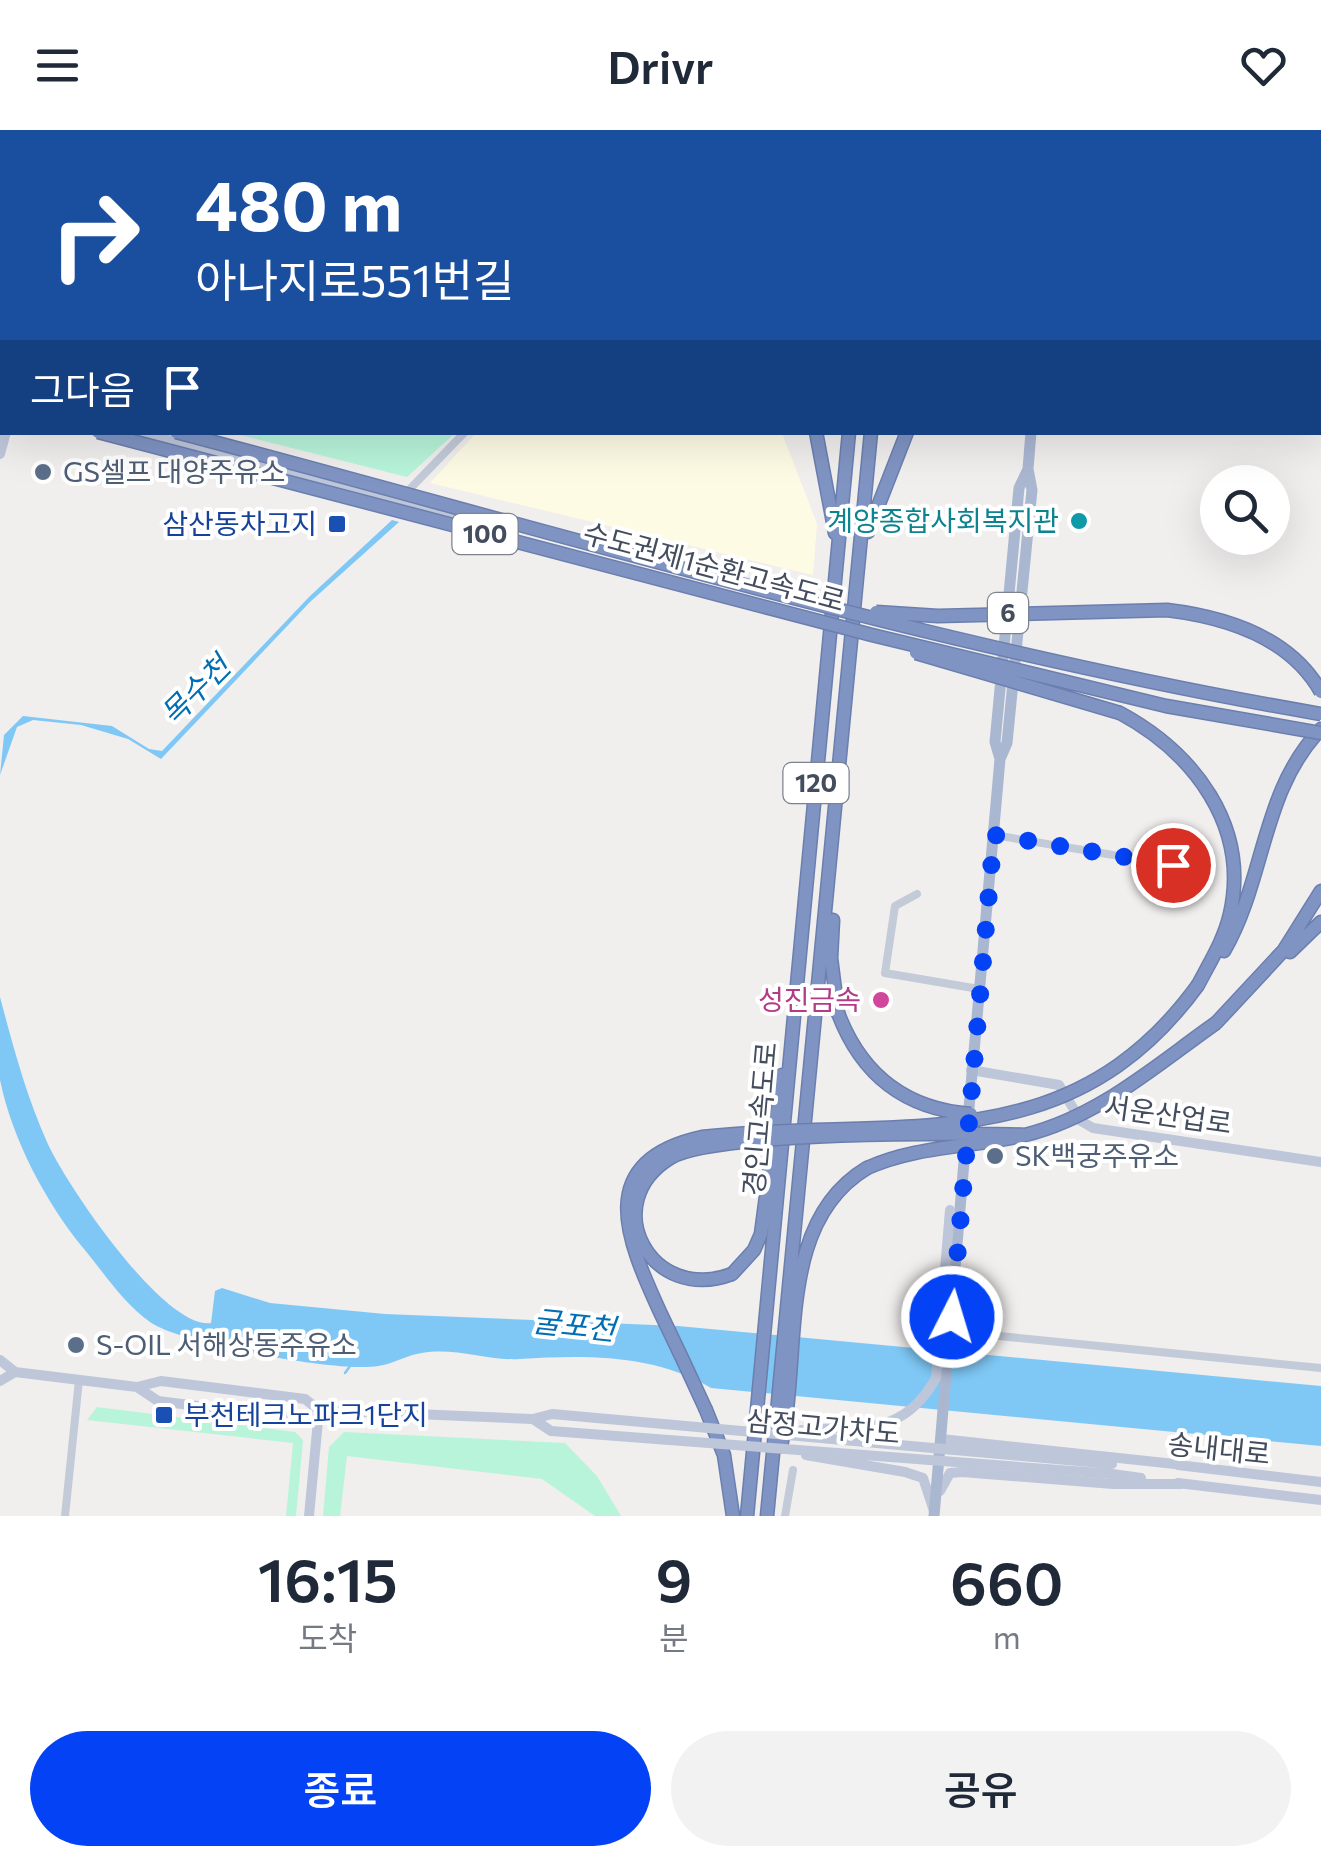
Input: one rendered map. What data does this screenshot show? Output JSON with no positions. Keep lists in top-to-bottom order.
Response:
{
  "streets": {
    "highway": [
      "100",
      "수도권제1순환고속도로",
      "120",
      "경인고속도로"
    ],
    "main road": ["6"],
    "street": ["서운산업로", "삼정고가차도", "송내대로"]
  },
  "crossings": [
    ["6", "서운산업로"],
    ["삼정고가차도", "송내대로"]
  ],
  "water": ["목수천", "굴포천"],
  "places": {
    "other": [
      "GS셀프 대양주유소",
      "계양종합사회복지관",
      "성진금속",
      "SK백궁주유소",
      "S-OIL 서해상동주유소"
    ],
    "transit": ["삼산동차고지", "부천테크노파크1단지"]
  },
  "page": {
    "header": "Drivr",
    "turn": ["480 m", "아나지로551번길"],
    "then": "그다음",
    "eta": [
      "16:15",
      "도착",
      "9",
      "분",
      "660",
      "m"
    ],
    "buttons": ["종료", "공유"]
  }
}
